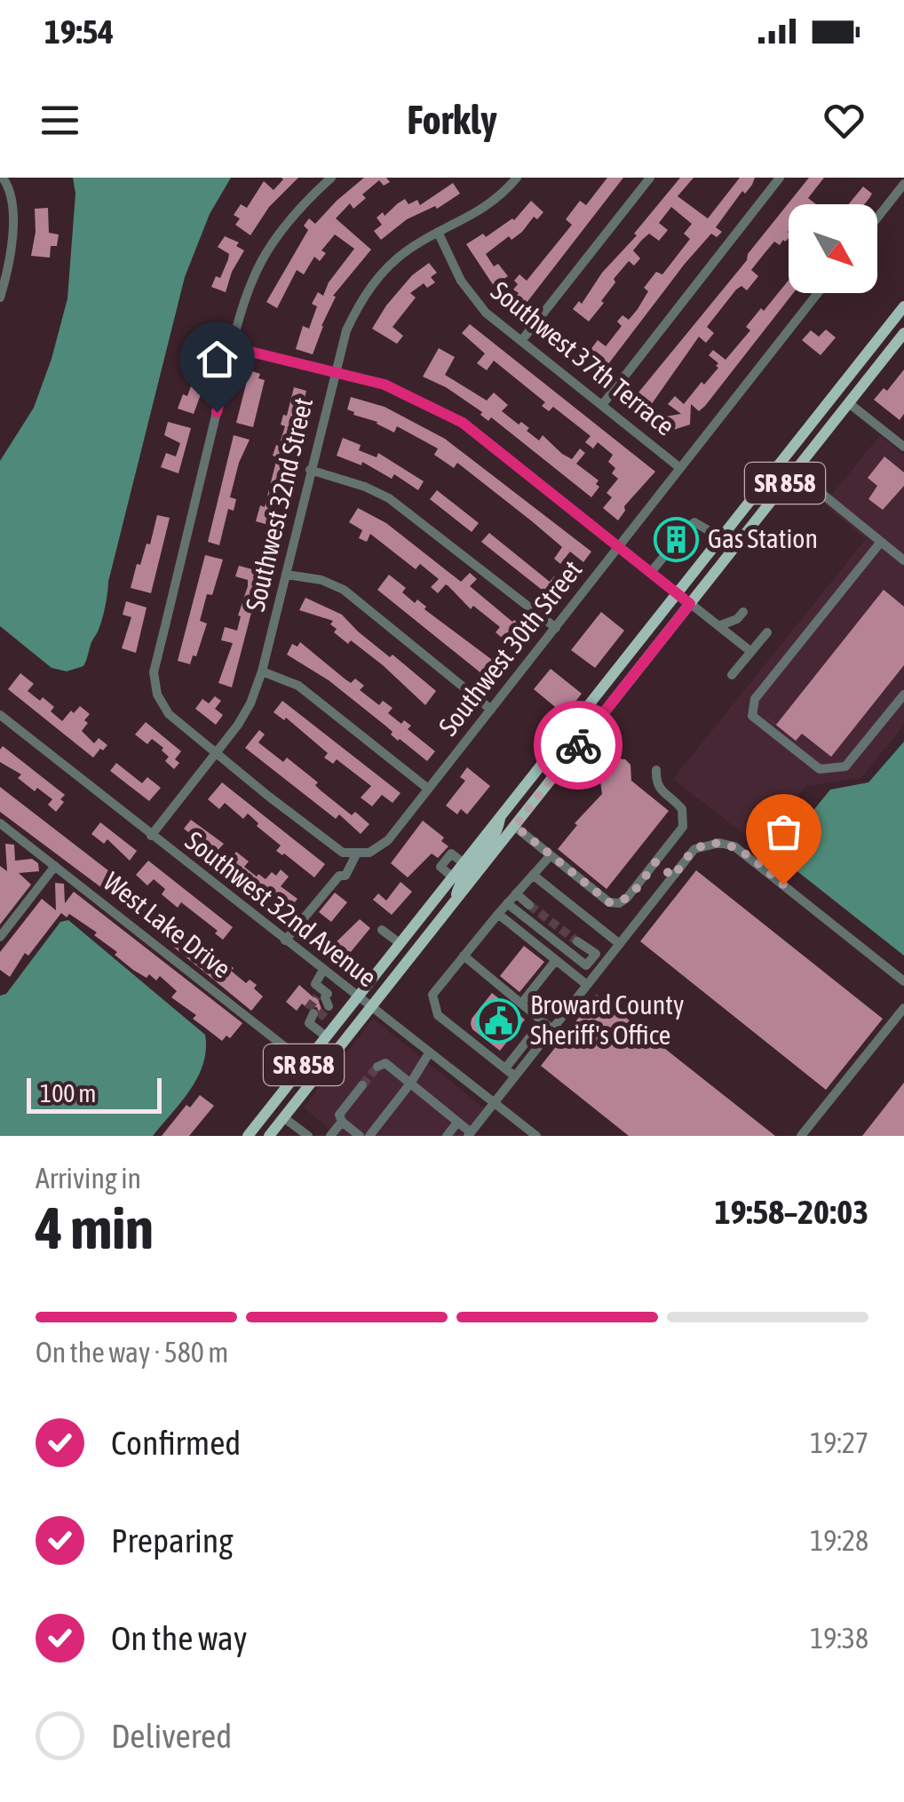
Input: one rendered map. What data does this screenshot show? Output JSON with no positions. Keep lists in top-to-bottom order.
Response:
{
  "streets": {
    "main road": ["SR 858"],
    "street": [
      "Southwest 37th Terrace",
      "Southwest 32nd Street",
      "Southwest 30th Street",
      "Southwest 32nd Avenue",
      "West Lake Drive"
    ]
  },
  "crossings": [
    ["Southwest 37th Terrace", "Southwest 32nd Street"],
    ["Southwest 37th Terrace", "Southwest 30th Street"],
    ["SR 858", "Southwest 32nd Avenue"],
    ["SR 858", "West Lake Drive"],
    ["Southwest 32nd Street", "Southwest 32nd Avenue"]
  ],
  "places": {
    "building": ["Gas Station"],
    "public building": ["Broward County Sheriff's Office"]
  },
  "scale_bar": "100 m",
  "north": "bottom right",
  "page": {
    "status": "19:54",
    "header": "Forkly",
    "scale": "100 m",
    "heading": ["4 min", "Arriving in", "19:58–20:03"],
    "bar": "On the way · 580 m",
    "list": [
      ["Confirmed", "19:27"],
      ["Preparing", "19:28"],
      ["On the way", "19:38"],
      "Delivered"
    ]
  }
}
